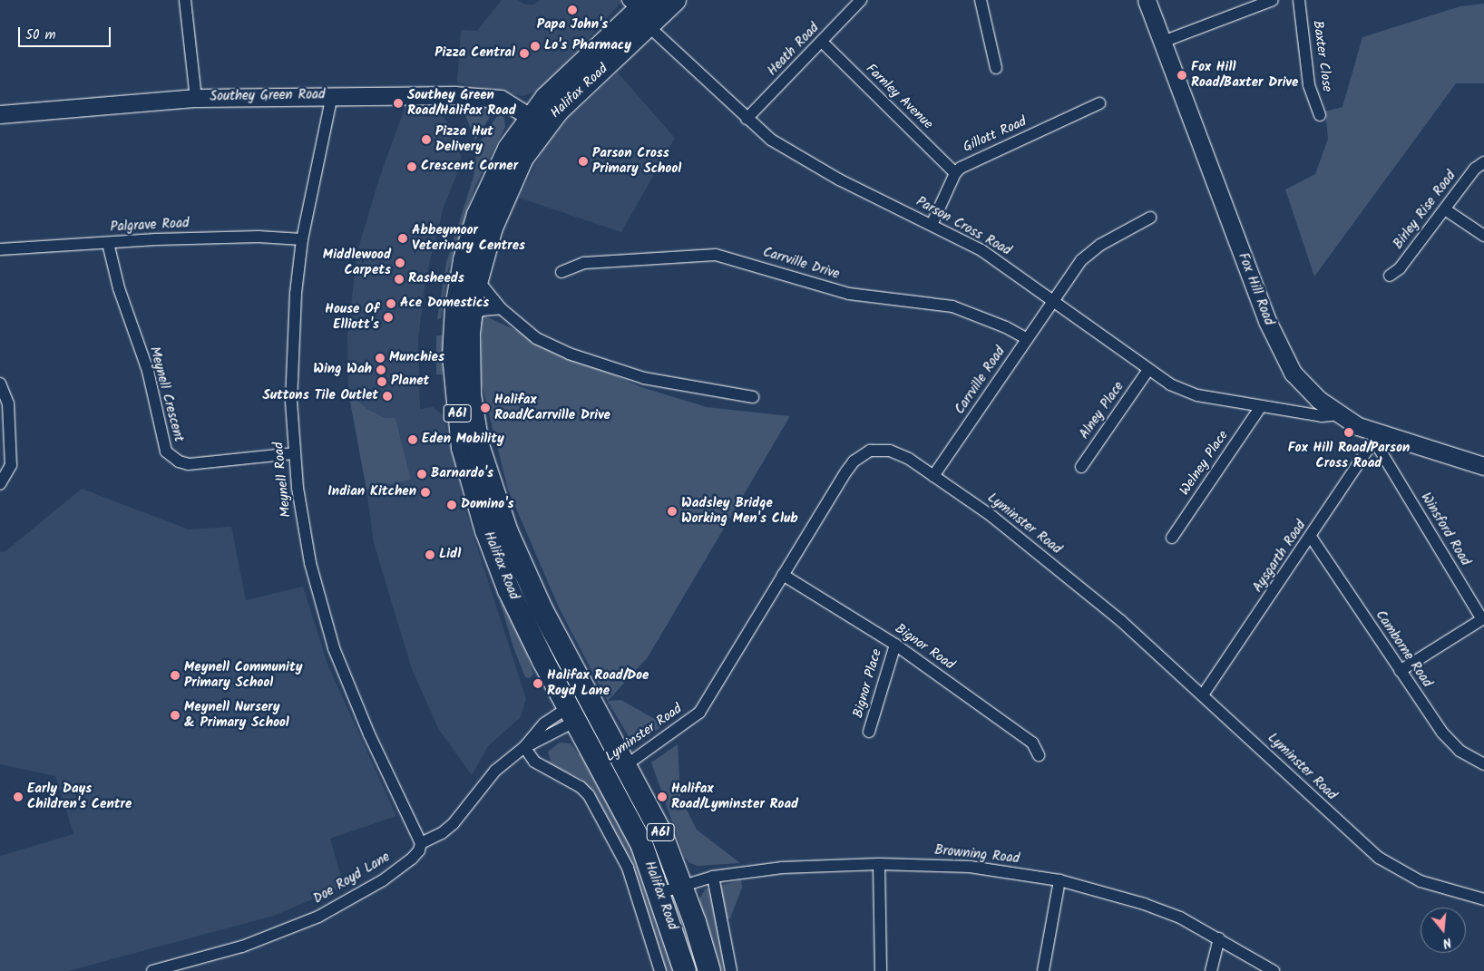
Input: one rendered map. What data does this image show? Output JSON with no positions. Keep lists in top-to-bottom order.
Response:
{
  "streets": {
    "highway": ["Halifax Road", "A61"],
    "street": [
      "Heath Road",
      "Baxter Close",
      "Southey Green Road",
      "Farnley Avenue",
      "Gillott Road",
      "Birley Rise Road",
      "Palgrave Road",
      "Parson Cross Road",
      "Carrville Drive",
      "Fox Hill Road",
      "Carrville Road",
      "Meynell Crescent",
      "Alney Place",
      "Welney Place",
      "Meynell Road",
      "Lyminster Road",
      "Winsford Road",
      "Aysgarth Road",
      "Bignor Road",
      "Camborne Road",
      "Bignor Place",
      "Browning Road",
      "Doe Royd Lane"
    ]
  },
  "crossings": [
    ["Heath Road", "Farnley Avenue"],
    ["Heath Road", "Parson Cross Road"],
    ["Halifax Road", "Southey Green Road"],
    ["Halifax Road", "Parson Cross Road"],
    ["Halifax Road", "Lyminster Road"],
    ["Halifax Road", "Browning Road"],
    ["Southey Green Road", "Meynell Road"],
    ["Farnley Avenue", "Gillott Road"],
    ["Gillott Road", "Parson Cross Road"],
    ["Palgrave Road", "Meynell Crescent"],
    ["Palgrave Road", "Meynell Road"],
    ["Parson Cross Road", "Fox Hill Road"],
    ["Parson Cross Road", "Carrville Road"],
    ["Parson Cross Road", "Alney Place"],
    ["Parson Cross Road", "Welney Place"],
    ["Carrville Drive", "Carrville Road"],
    ["Fox Hill Road", "Winsford Road"],
    ["Fox Hill Road", "Aysgarth Road"],
    ["Carrville Road", "Lyminster Road"],
    ["Meynell Crescent", "Meynell Road"],
    ["Meynell Road", "Doe Royd Lane"],
    ["Lyminster Road", "Aysgarth Road"],
    ["Lyminster Road", "Bignor Road"],
    ["Winsford Road", "Aysgarth Road"],
    ["Winsford Road", "Camborne Road"],
    ["Aysgarth Road", "Camborne Road"],
    ["Bignor Road", "Bignor Place"]
  ],
  "places": [
    "Papa John's",
    "Lo's Pharmacy",
    "Pizza Central",
    "Fox Hill Road/Baxter Drive",
    "Southey Green Road/Halifax Road",
    "Pizza Hut Delivery",
    "Parson Cross Primary School",
    "Crescent Corner",
    "Abbeymoor Veterinary Centres",
    "Middlewood Carpets",
    "Rasheeds",
    "Ace Domestics",
    "House Of Elliott's",
    "Munchies",
    "Wing Wah",
    "Planet",
    "Suttons Tile Outlet",
    "Halifax Road/Carrville Drive",
    "Fox Hill Road/Parson Cross Road",
    "Eden Mobility",
    "Barnardo's",
    "Indian Kitchen",
    "Domino's",
    "Wadsley Bridge Working Men's Club",
    "Lidl",
    "Meynell Community Primary School",
    "Halifax Road/Doe Royd Lane",
    "Meynell Nursery & Primary School",
    "Early Days Children's Centre",
    "Halifax Road/Lyminster Road"
  ],
  "scale_bar": "50 m",
  "north": "bottom"
}
